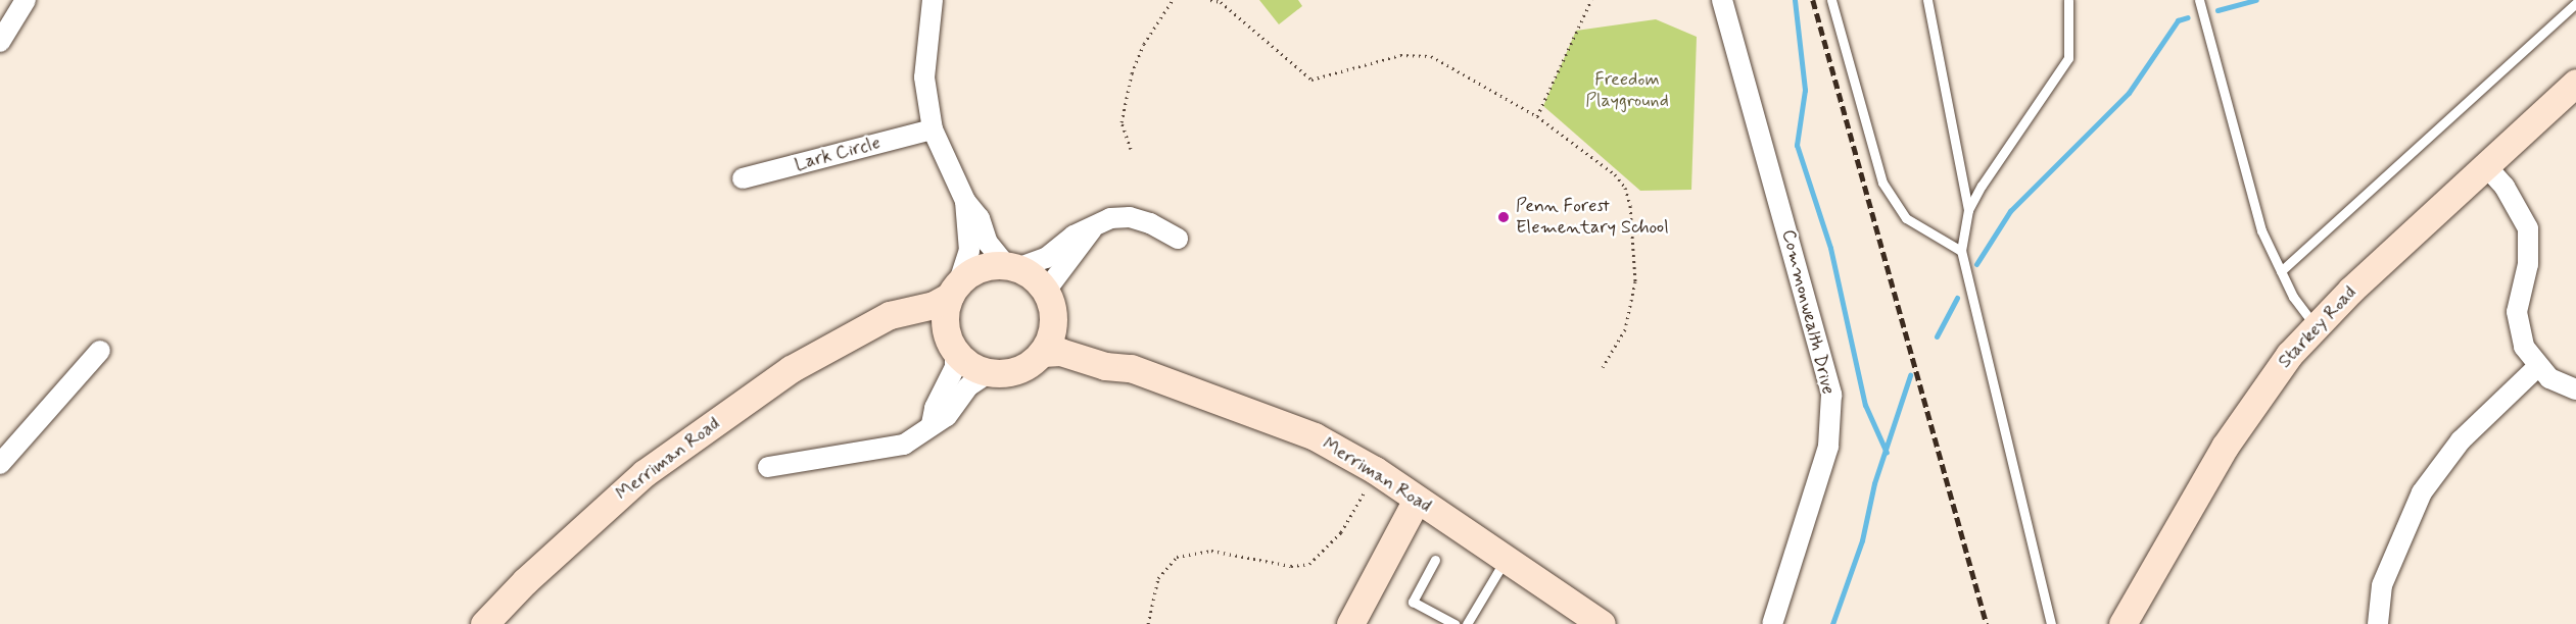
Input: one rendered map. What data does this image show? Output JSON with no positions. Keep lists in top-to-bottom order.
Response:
{
  "streets": {
    "main road": ["Starkey Road", "Merriman Road"],
    "street": ["Lark Circle", "Commonwealth Drive"]
  },
  "parks": ["Freedom Playground"],
  "places": ["Penn Forest Elementary School"]
}
